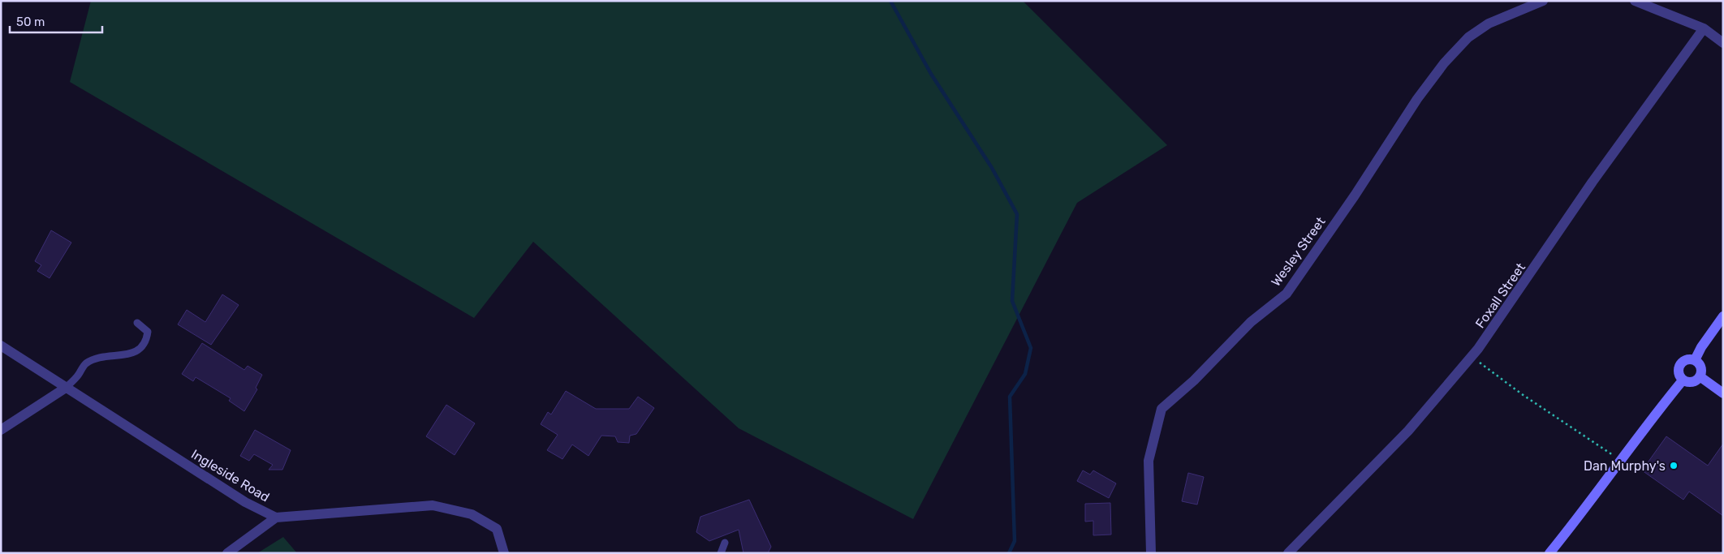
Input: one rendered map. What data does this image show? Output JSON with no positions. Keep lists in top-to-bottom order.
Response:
{
  "streets": {
    "street": ["Wesley Street", "Foxall Street", "Ingleside Road"]
  },
  "places": ["Dan Murphy's"],
  "scale_bar": "50 m"
}
